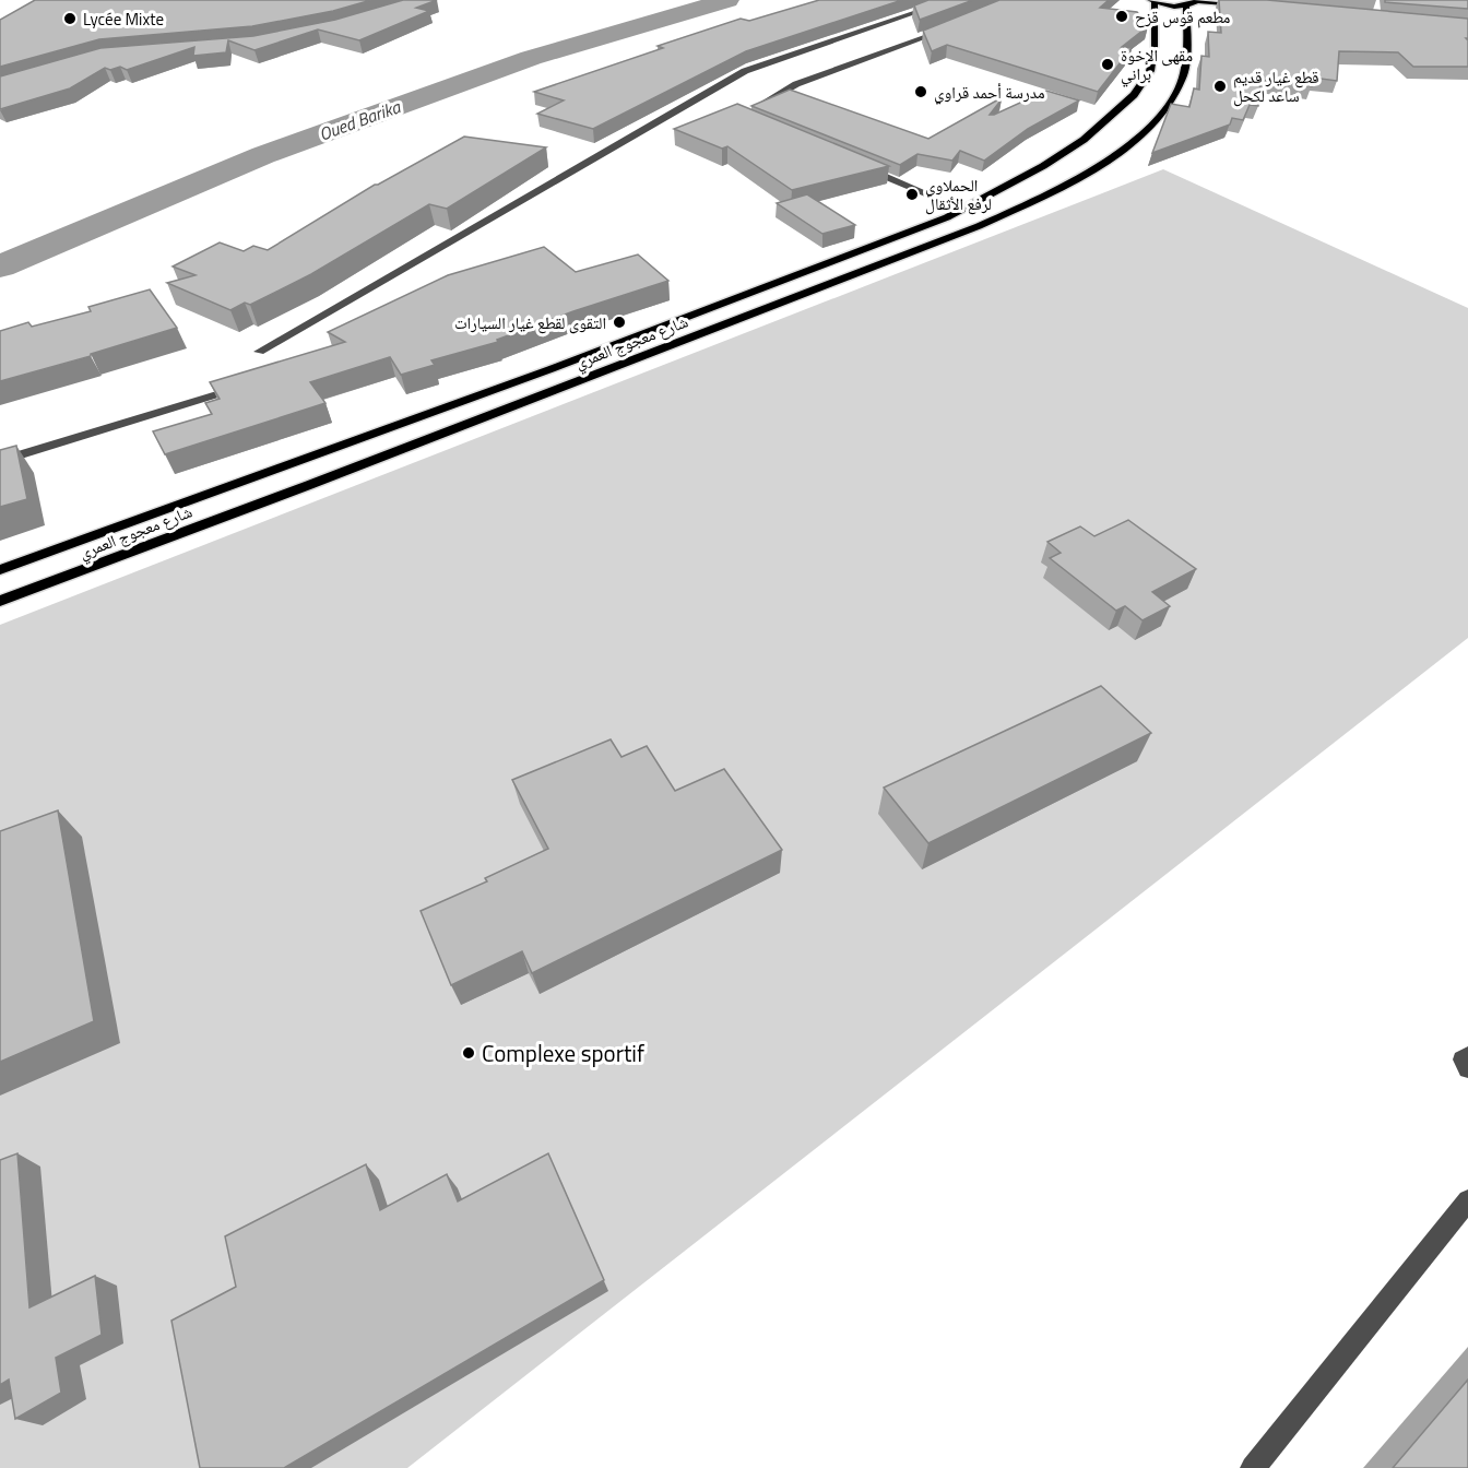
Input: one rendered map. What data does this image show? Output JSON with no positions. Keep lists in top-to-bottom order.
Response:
{
  "streets": {
    "main road": ["شارع معجوج العمري"]
  },
  "water": ["Oued Barika"],
  "places": [
    "مطعم قوس قزح",
    "Lycée Mixte",
    "مقهى الإخوة براني",
    "قطع غيار قديم ساعد لكحل",
    "مدرسة أحمد قراوي",
    "الحملاوي لرفع الأثقال",
    "التقوى لقطع غيار السيارات",
    "Complexe sportif"
  ]
}
